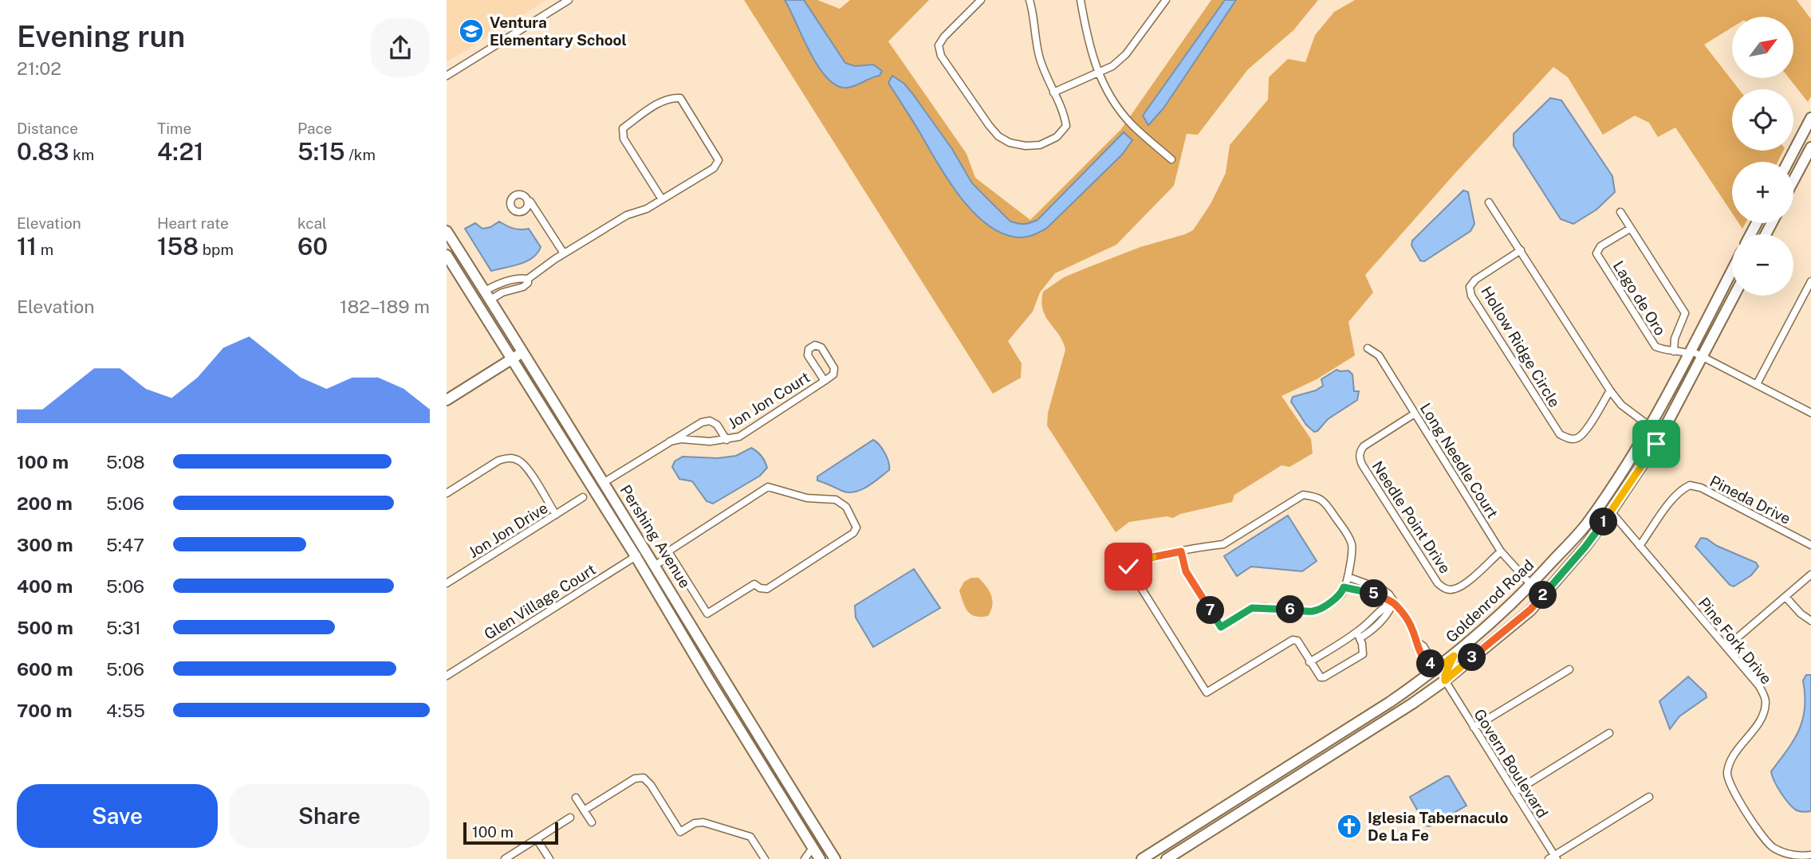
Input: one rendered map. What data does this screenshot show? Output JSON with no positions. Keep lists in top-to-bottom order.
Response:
{
  "streets": {
    "main road": ["Pershing Avenue", "Goldenrod Road"],
    "street": [
      "Lago de Oro",
      "Hollow Ridge Circle",
      "Jon Jon Court",
      "Long Needle Court",
      "Pineda Drive",
      "Needle Point Drive",
      "Jon Jon Drive",
      "Glen Village Court",
      "Pine Fork Drive",
      "Govern Boulevard"
    ]
  },
  "crossings": [
    ["Lago de Oro", "Goldenrod Road"],
    ["Jon Jon Court", "Pershing Avenue"],
    ["Long Needle Court", "Needle Point Drive"],
    ["Long Needle Court", "Goldenrod Road"],
    ["Pineda Drive", "Pine Fork Drive"],
    ["Pershing Avenue", "Glen Village Court"],
    ["Goldenrod Road", "Pine Fork Drive"],
    ["Goldenrod Road", "Govern Boulevard"]
  ],
  "places": {
    "school or university": ["Ventura Elementary School"],
    "church": ["Iglesia Tabernaculo De La Fe"]
  },
  "scale_bar": "100 m",
  "north": "top right",
  "page": {
    "heading": ["Evening run", "21:02"],
    "map_buttons": ["+", "−"],
    "stats": [
      ["Distance", "0.83 km"],
      ["Time", "4:21"],
      ["Pace", "5:15 /km"],
      ["Elevation", "11 m"],
      ["Heart rate", "158 bpm"],
      ["kcal", "60"]
    ],
    "chart": ["Elevation", "182–189 m"],
    "list": [
      {
        "name": "100 m",
        "note": "5:08"
      },
      {
        "name": "200 m",
        "note": "5:06"
      },
      {
        "name": "300 m",
        "note": "5:47"
      },
      {
        "name": "400 m",
        "note": "5:06"
      },
      {
        "name": "500 m",
        "note": "5:31"
      },
      {
        "name": "600 m",
        "note": "5:06"
      },
      {
        "name": "700 m",
        "note": "4:55"
      }
    ],
    "pins": [
      "1",
      "5",
      "2",
      "6",
      "7",
      "3",
      "4"
    ],
    "buttons": ["Save", "Share"],
    "scale": "100 m"
  }
}
